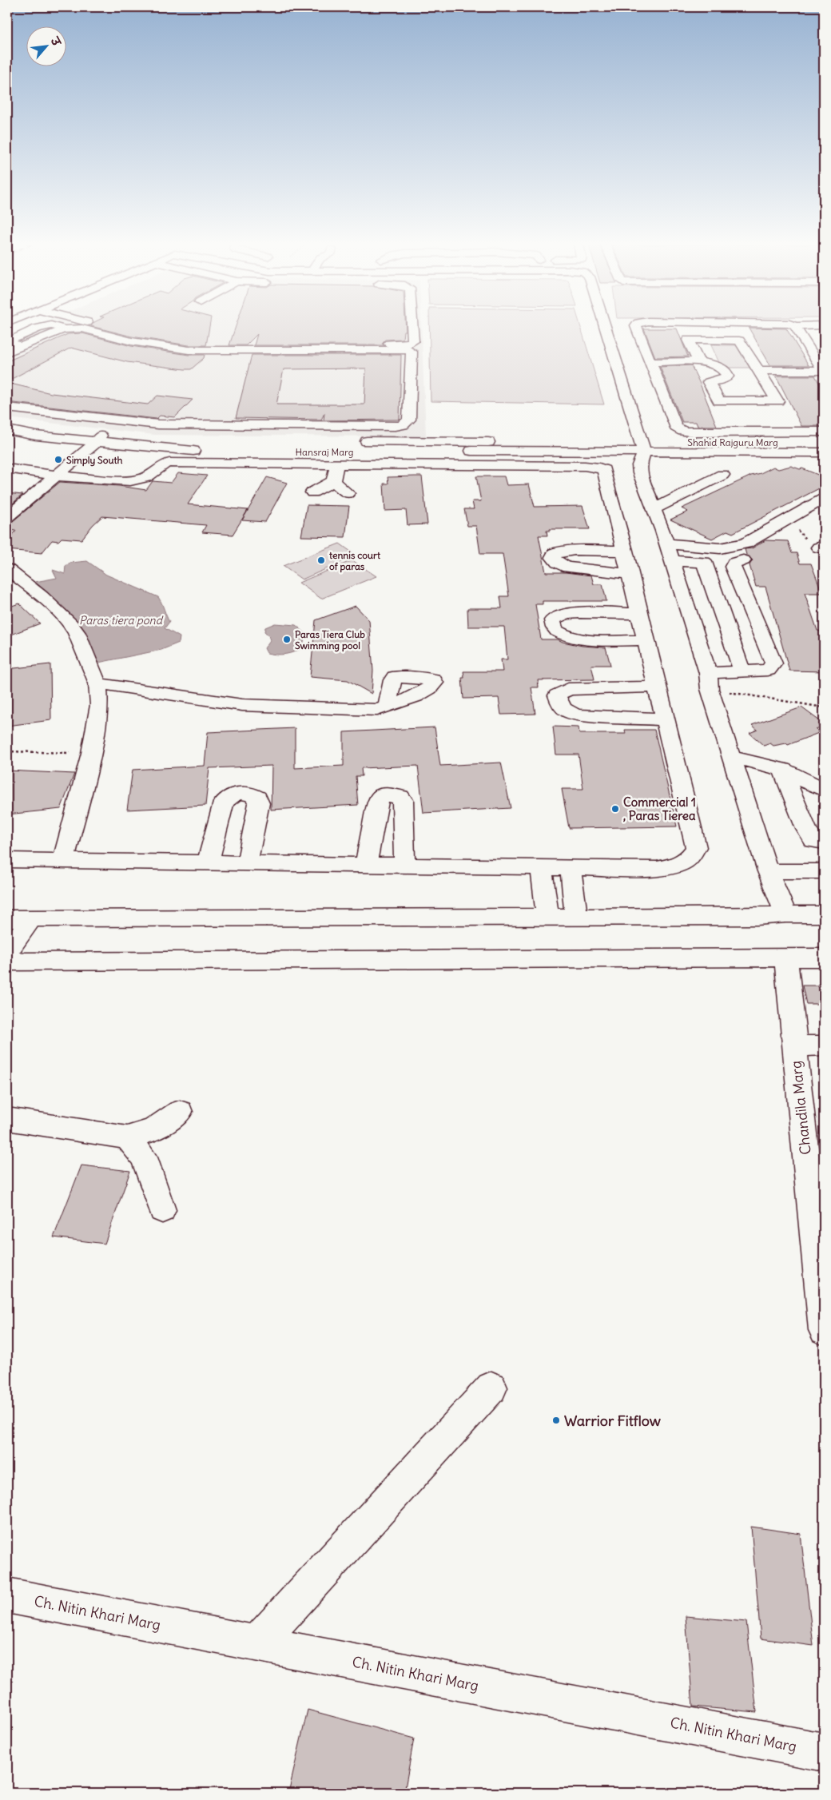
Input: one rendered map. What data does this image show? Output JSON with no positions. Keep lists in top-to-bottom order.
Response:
{
  "streets": {
    "street": [
      "Shahid Rajguru Marg",
      "Hansraj Marg",
      "Chandila Marg",
      "Ch. Nitin Khari Marg"
    ]
  },
  "crossings": [
    ["Shahid Rajguru Marg", "Hansraj Marg"]
  ],
  "water": ["Paras tiera pond"],
  "places": [
    "Simply South",
    "tennis court of paras",
    "Paras Tiera Club Swimming pool",
    "Commercial 1 , Paras Tierea",
    "Warrior Fitflow"
  ],
  "north": "top right"
}
